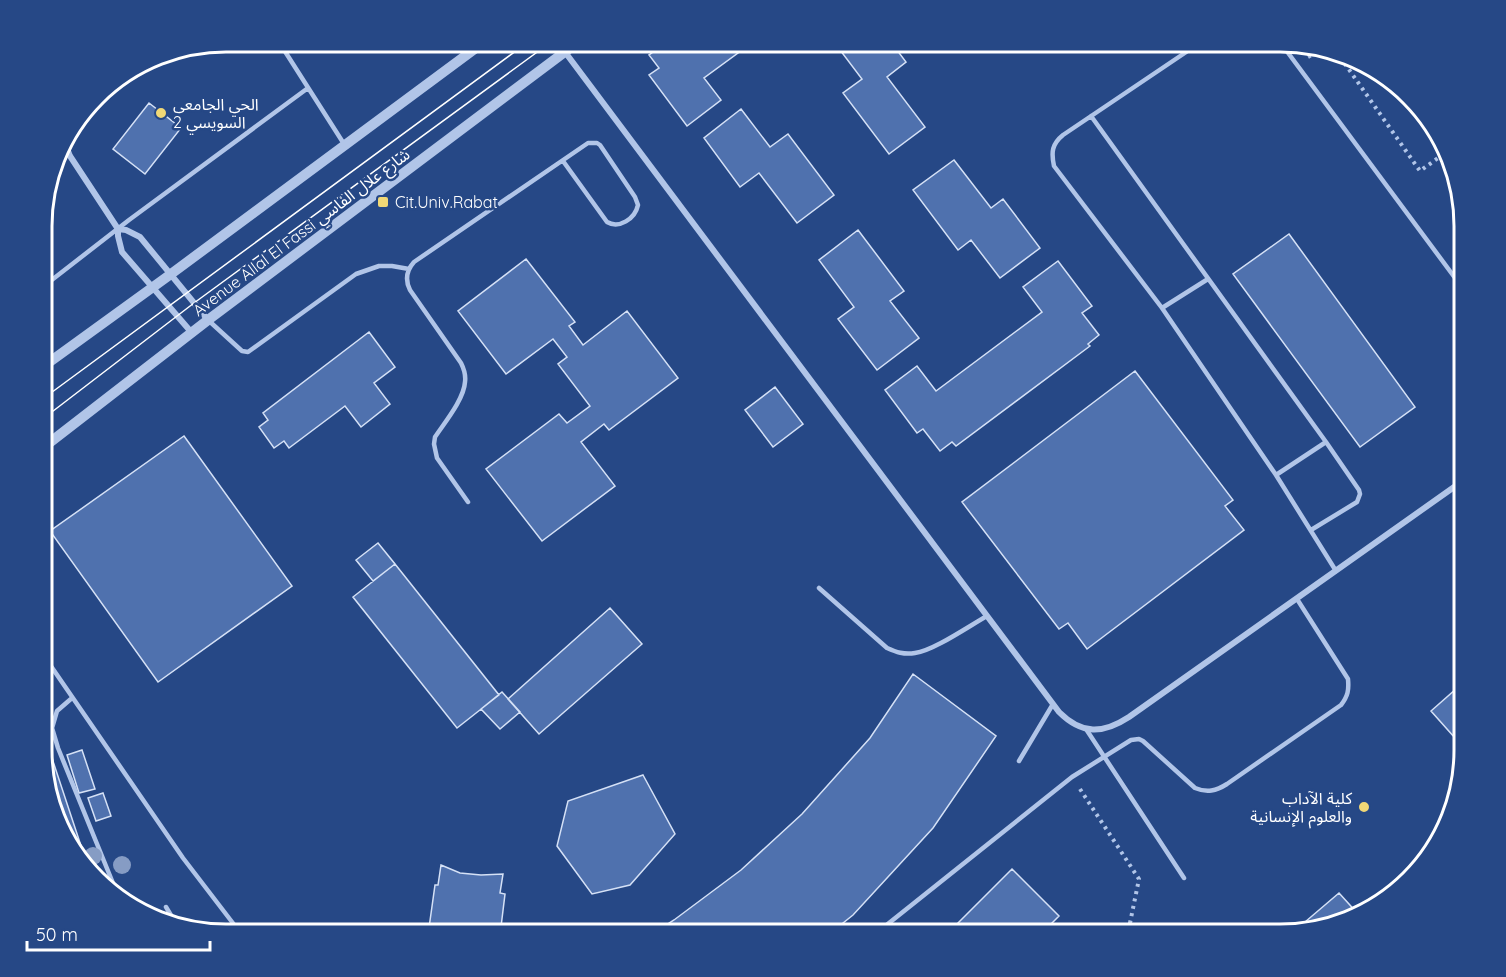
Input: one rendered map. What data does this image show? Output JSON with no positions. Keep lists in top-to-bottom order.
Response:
{
  "streets": {
    "street": ["Avenue Allal El Fassi شارع علال الفاسي"]
  },
  "places": {
    "other": ["الحي الجامعي السويسي 2", "كلية الآداب والعلوم الإنسانية"],
    "transit": ["Cit.Univ.Rabat"]
  },
  "scale_bar": "50 m"
}
